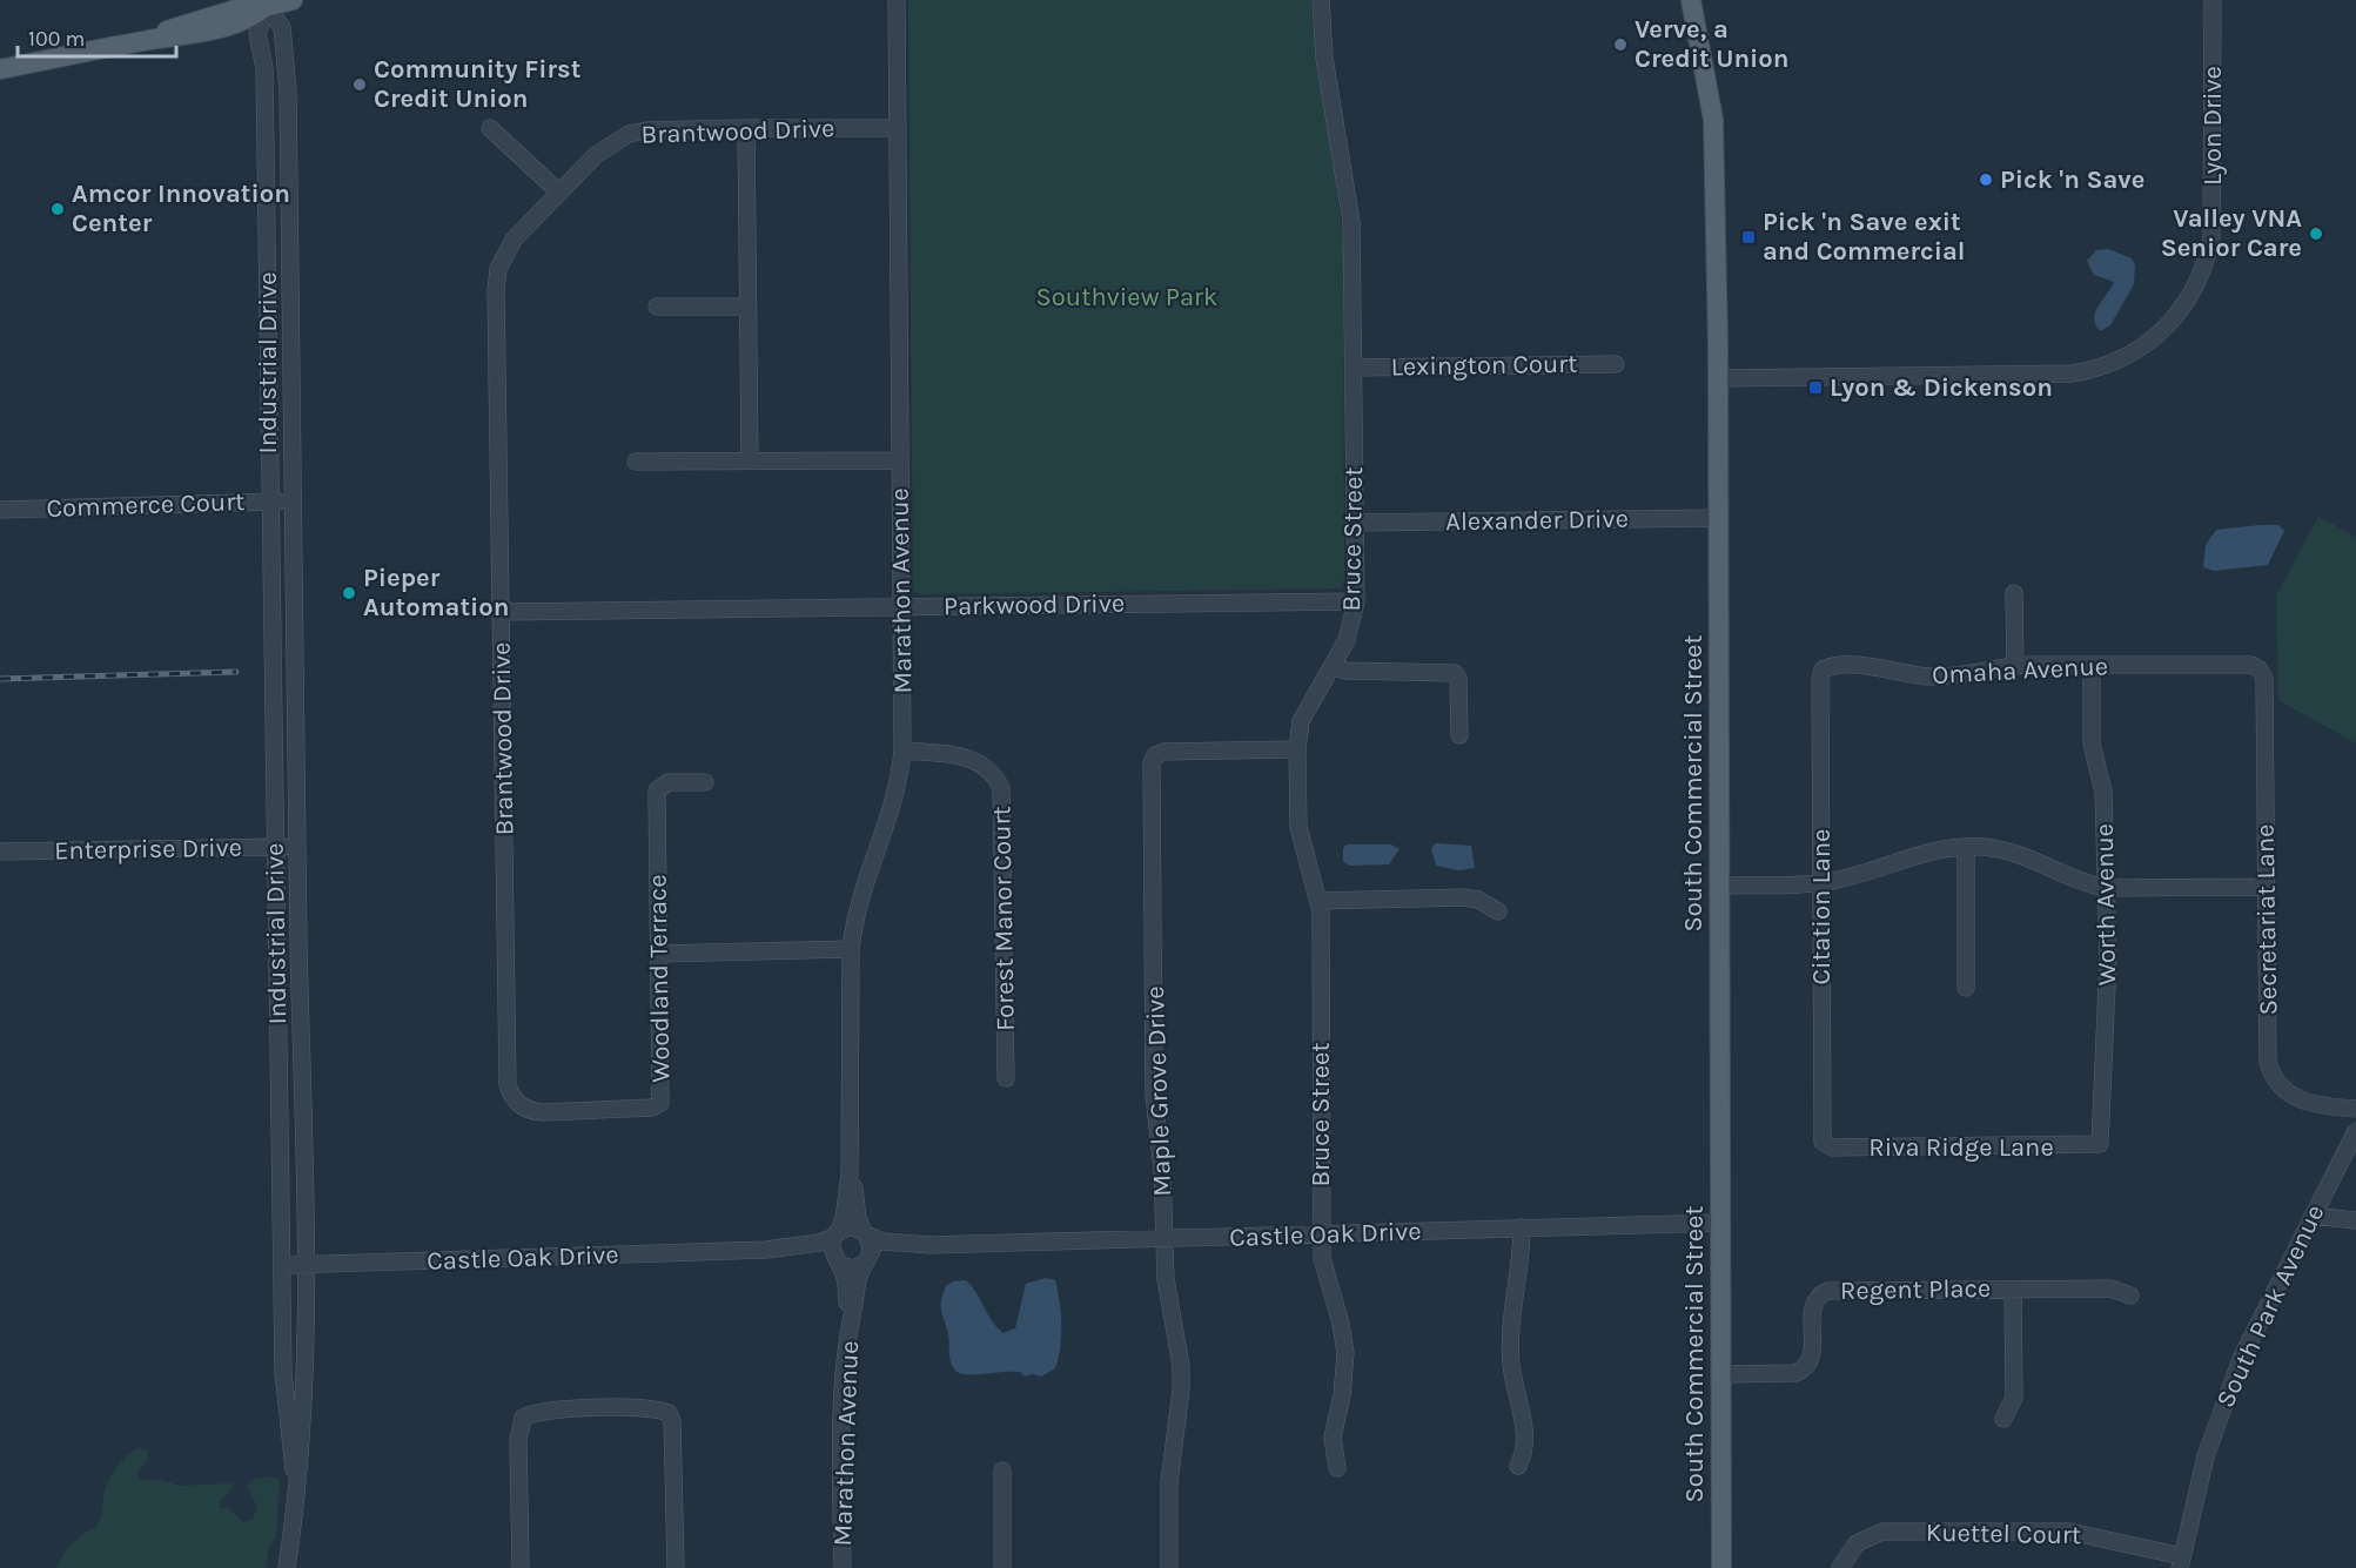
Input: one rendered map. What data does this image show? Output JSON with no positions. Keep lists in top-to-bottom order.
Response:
{
  "streets": {
    "main road": ["South Commercial Street"],
    "street": [
      "Lyon Drive",
      "Brantwood Drive",
      "Industrial Drive",
      "Lexington Court",
      "Commerce Court",
      "Alexander Drive",
      "Bruce Street",
      "Marathon Avenue",
      "Parkwood Drive",
      "Omaha Avenue",
      "Enterprise Drive",
      "Worth Avenue",
      "Citation Lane",
      "Forest Manor Court",
      "Secretariat Lane",
      "Woodland Terrace",
      "Maple Grove Drive",
      "Riva Ridge Lane",
      "Castle Oak Drive",
      "Regent Place",
      "South Park Avenue",
      "Kuettel Court"
    ]
  },
  "crossings": [
    ["Lyon Drive", "South Commercial Street"],
    ["Brantwood Drive", "Marathon Avenue"],
    ["Brantwood Drive", "Parkwood Drive"],
    ["Brantwood Drive", "Woodland Terrace"],
    ["Industrial Drive", "Commerce Court"],
    ["Industrial Drive", "Enterprise Drive"],
    ["Industrial Drive", "Castle Oak Drive"],
    ["Lexington Court", "Bruce Street"],
    ["Alexander Drive", "Bruce Street"],
    ["Alexander Drive", "South Commercial Street"],
    ["Bruce Street", "Parkwood Drive"],
    ["Bruce Street", "Maple Grove Drive"],
    ["Bruce Street", "Castle Oak Drive"],
    ["Marathon Avenue", "Parkwood Drive"],
    ["Marathon Avenue", "Forest Manor Court"],
    ["Marathon Avenue", "Castle Oak Drive"],
    ["Omaha Avenue", "Worth Avenue"],
    ["Omaha Avenue", "Citation Lane"],
    ["Omaha Avenue", "Secretariat Lane"],
    ["South Commercial Street", "Castle Oak Drive"],
    ["South Commercial Street", "Regent Place"],
    ["Worth Avenue", "Riva Ridge Lane"],
    ["Citation Lane", "Riva Ridge Lane"],
    ["Maple Grove Drive", "Castle Oak Drive"],
    ["South Park Avenue", "Kuettel Court"]
  ],
  "parks": ["Southview Park"],
  "places": {
    "other": [
      "Verve, a Credit Union",
      "Community First Credit Union",
      "Pick 'n Save",
      "Amcor Innovation Center",
      "Valley VNA Senior Care",
      "Pieper Automation"
    ],
    "transit": ["Pick 'n Save exit and Commercial", "Lyon & Dickenson"]
  },
  "scale_bar": "100 m"
}
